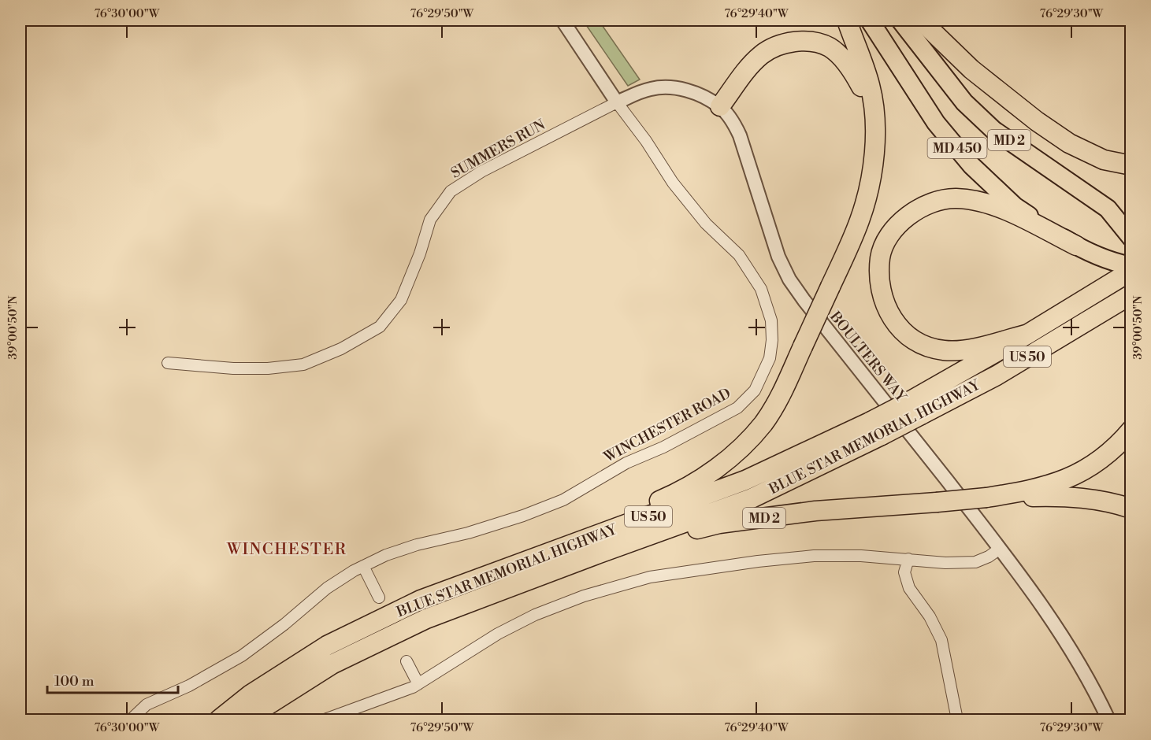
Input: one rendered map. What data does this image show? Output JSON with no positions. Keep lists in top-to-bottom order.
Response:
{
  "streets": {
    "highway": [
      "MD 2",
      "MD 450",
      "US 50",
      "BLUE STAR MEMORIAL HIGHWAY"
    ],
    "street": ["SUMMERS RUN", "BOULTERS WAY", "WINCHESTER ROAD"]
  },
  "crossings": [
    ["MD 2", "BLUE STAR MEMORIAL HIGHWAY"],
    ["MD 450", "BLUE STAR MEMORIAL HIGHWAY"],
    ["SUMMERS RUN", "BOULTERS WAY"],
    ["SUMMERS RUN", "WINCHESTER ROAD"],
    ["BOULTERS WAY", "WINCHESTER ROAD"]
  ],
  "districts": ["WINCHESTER"],
  "scale_bar": "100 m",
  "coordinates": [
    "76°30'00\"W",
    "76°29'50\"W",
    "76°29'40\"W",
    "76°29'30\"W",
    "39°00'50\"N"
  ]
}
